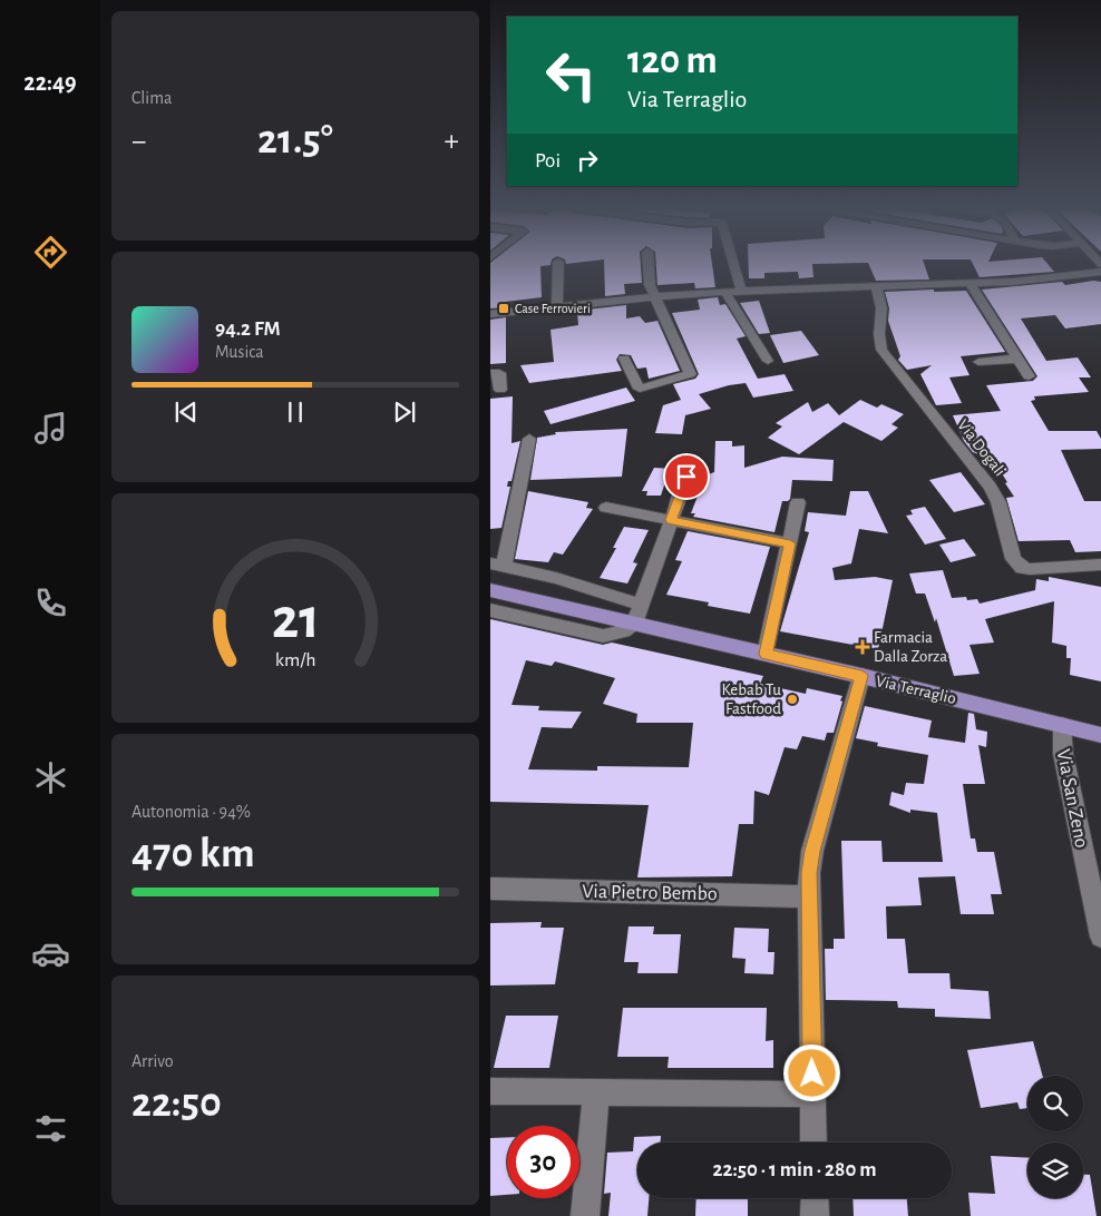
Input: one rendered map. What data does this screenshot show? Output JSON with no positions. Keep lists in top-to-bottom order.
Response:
{
  "streets": {
    "main road": ["Via Terraglio"],
    "street": ["Via Dogali", "Via San Zeno", "Via Pietro Bembo"]
  },
  "crossings": [
    ["Via Terraglio", "Via San Zeno"]
  ],
  "places": {
    "transit": ["Case Ferrovieri"],
    "health": ["Farmacia Dalla Zorza"],
    "other": ["Kebab Tu Fastfood"]
  },
  "page": {
    "tabs": "22:49",
    "tile": [
      "Clima",
      ["Autonomia · 94%", "470 km"],
      ["Arrivo", "22:50"]
    ],
    "turn": ["120 m", "Via Terraglio"],
    "heat": ["−", "21.5°", "+"],
    "then": "Poi",
    "song": ["94.2 FM", "Musica"],
    "limit": "30",
    "trip": "22:50 · 1 min · 280 m",
    "gauge": ["21", "km/h"]
  }
}
